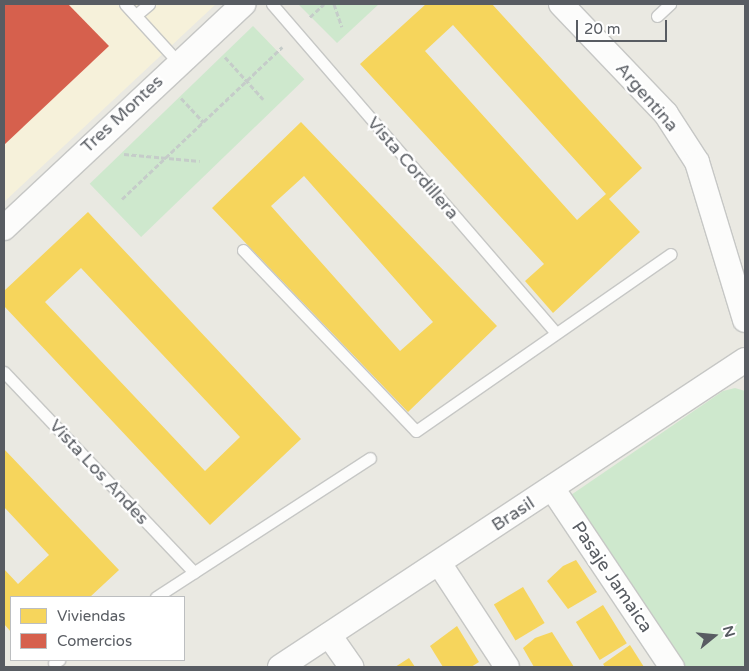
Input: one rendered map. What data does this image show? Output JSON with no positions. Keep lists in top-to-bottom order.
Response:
{
  "streets": {
    "street": [
      "Argentina",
      "Tres Montes",
      "Brasil",
      "Pasaje Jamaica"
    ],
    "lane": ["Vista Cordillera", "Vista Los Andes"]
  },
  "crossings": [
    ["Brasil", "Pasaje Jamaica"]
  ],
  "legend": ["Viviendas", "Comercios"],
  "scale_bar": "20 m",
  "north": "right"
}
